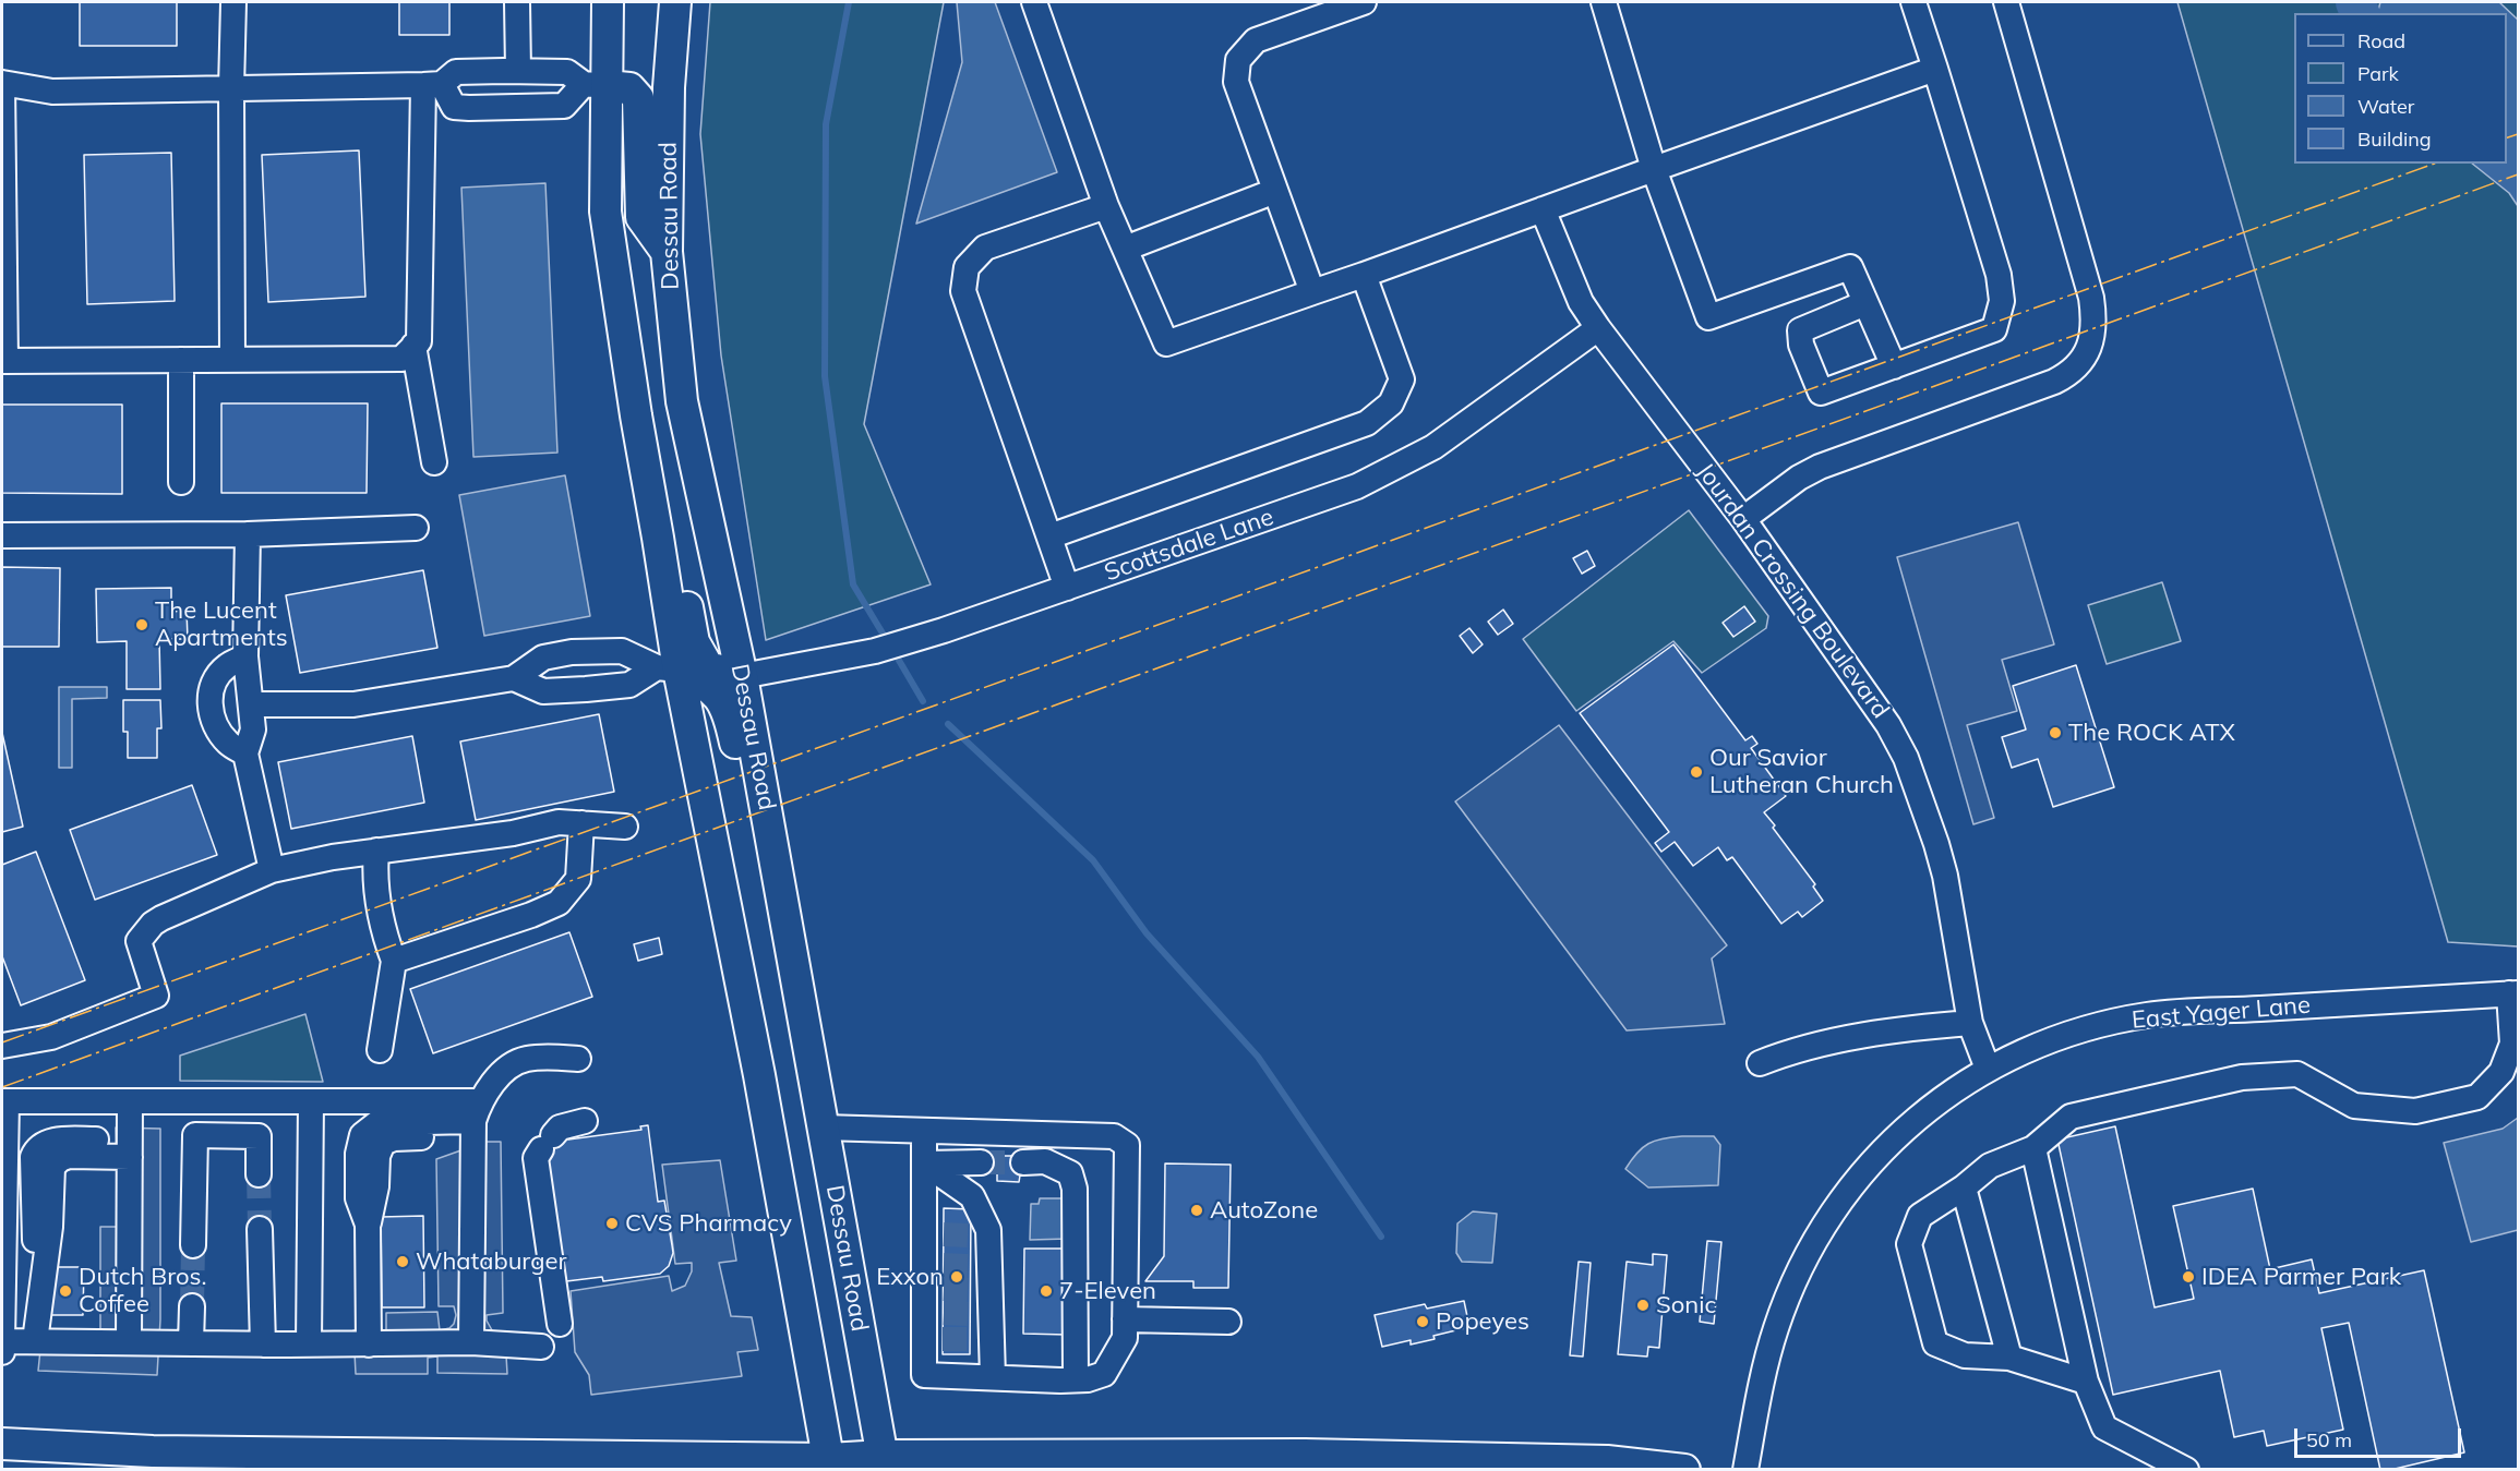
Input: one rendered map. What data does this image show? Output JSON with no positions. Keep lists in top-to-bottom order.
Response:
{
  "streets": {
    "main road": ["Dessau Road"],
    "street": ["Scottsdale Lane", "Jourdan Crossing Boulevard", "East Yager Lane"]
  },
  "crossings": [
    ["Dessau Road", "Scottsdale Lane"],
    ["Scottsdale Lane", "Jourdan Crossing Boulevard"],
    ["Jourdan Crossing Boulevard", "East Yager Lane"]
  ],
  "places": [
    "The Lucent Apartments",
    "The ROCK ATX",
    "Our Savior Lutheran Church",
    "AutoZone",
    "CVS Pharmacy",
    "Whataburger",
    "Exxon",
    "IDEA Parmer Park",
    "Dutch Bros. Coffee",
    "7-Eleven",
    "Sonic",
    "Popeyes"
  ],
  "legend": [
    "Road",
    "Park",
    "Water",
    "Building"
  ],
  "scale_bar": "50 m"
}
